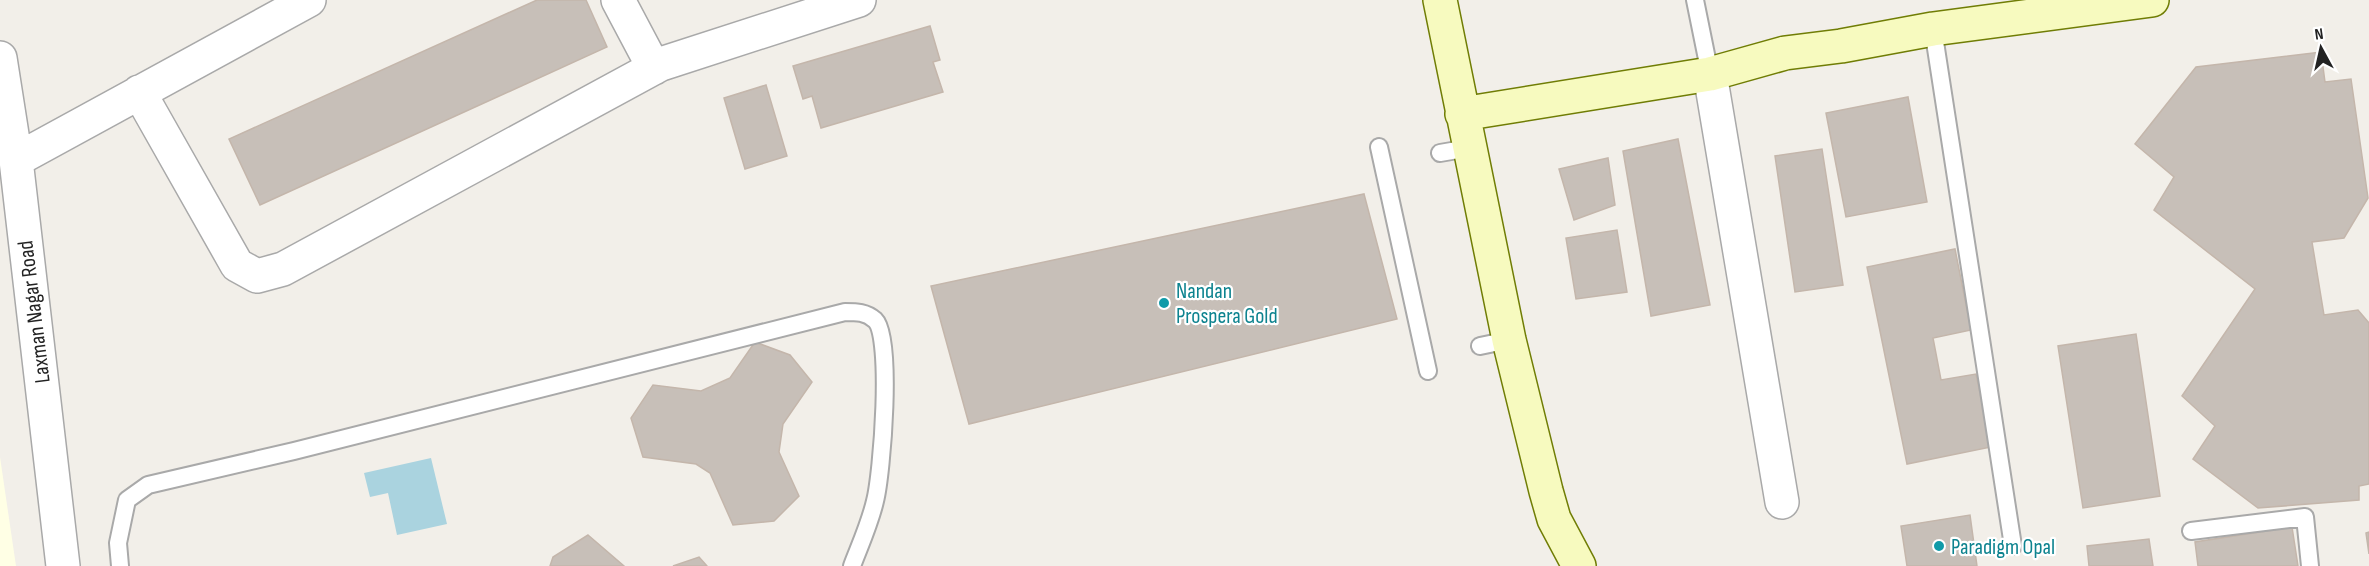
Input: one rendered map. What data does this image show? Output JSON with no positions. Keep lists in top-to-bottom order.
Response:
{
  "streets": {
    "street": ["Laxman Nagar Road"]
  },
  "places": ["Nandan Prospera Gold", "Paradigm Opal"],
  "north": "top"
}
